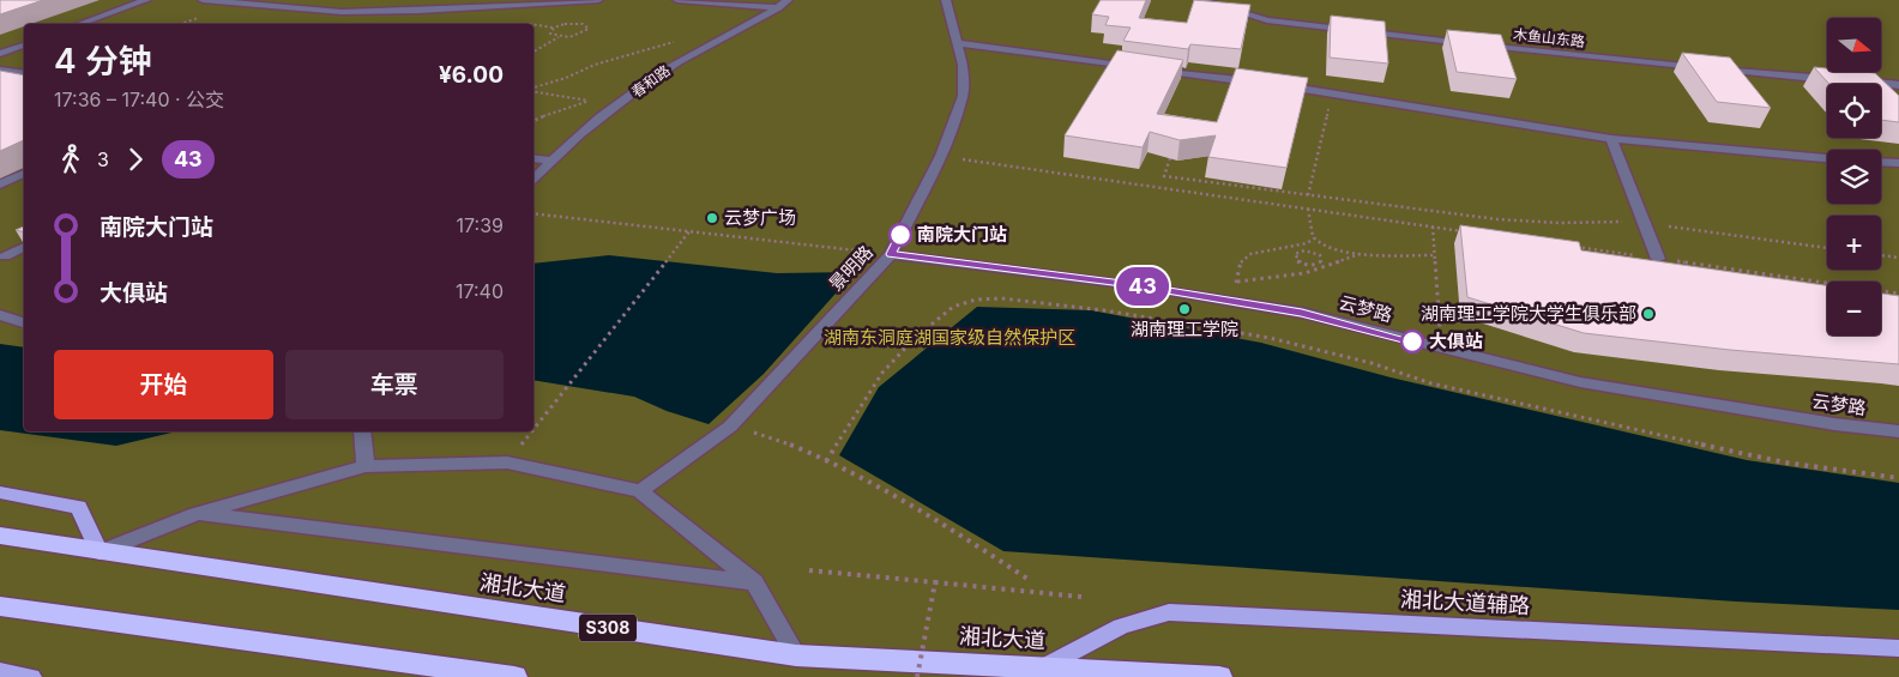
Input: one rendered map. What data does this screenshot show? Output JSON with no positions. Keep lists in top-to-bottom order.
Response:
{
  "streets": {
    "highway": ["湘北大道", "S308"],
    "main road": ["湘北大道辅路"],
    "lane": [
      "木鱼山东路",
      "春和路",
      "景明路",
      "云梦路"
    ]
  },
  "crossings": [
    ["景明路", "云梦路"],
    ["湘北大道", "湘北大道辅路"]
  ],
  "parks": ["湖南东洞庭湖国家级自然保护区"],
  "places": [
    "云梦广场",
    "南院大门站",
    "湖南理工学院",
    "湖南理工学院大学生俱乐部",
    "大俱站"
  ],
  "lines": ["bus line 43"],
  "north": "right",
  "page": {
    "on_map": "43",
    "map_buttons": ["+", "−"],
    "heading": ["4 分钟", "17:36 – 17:40 · 公交", "¥6.00"],
    "legs": ["3", "43"],
    "list": [
      {
        "name": "南院大门站",
        "value": "17:39"
      },
      {
        "name": "大俱站",
        "value": "17:40"
      }
    ],
    "buttons": ["开始", "车票"]
  }
}
